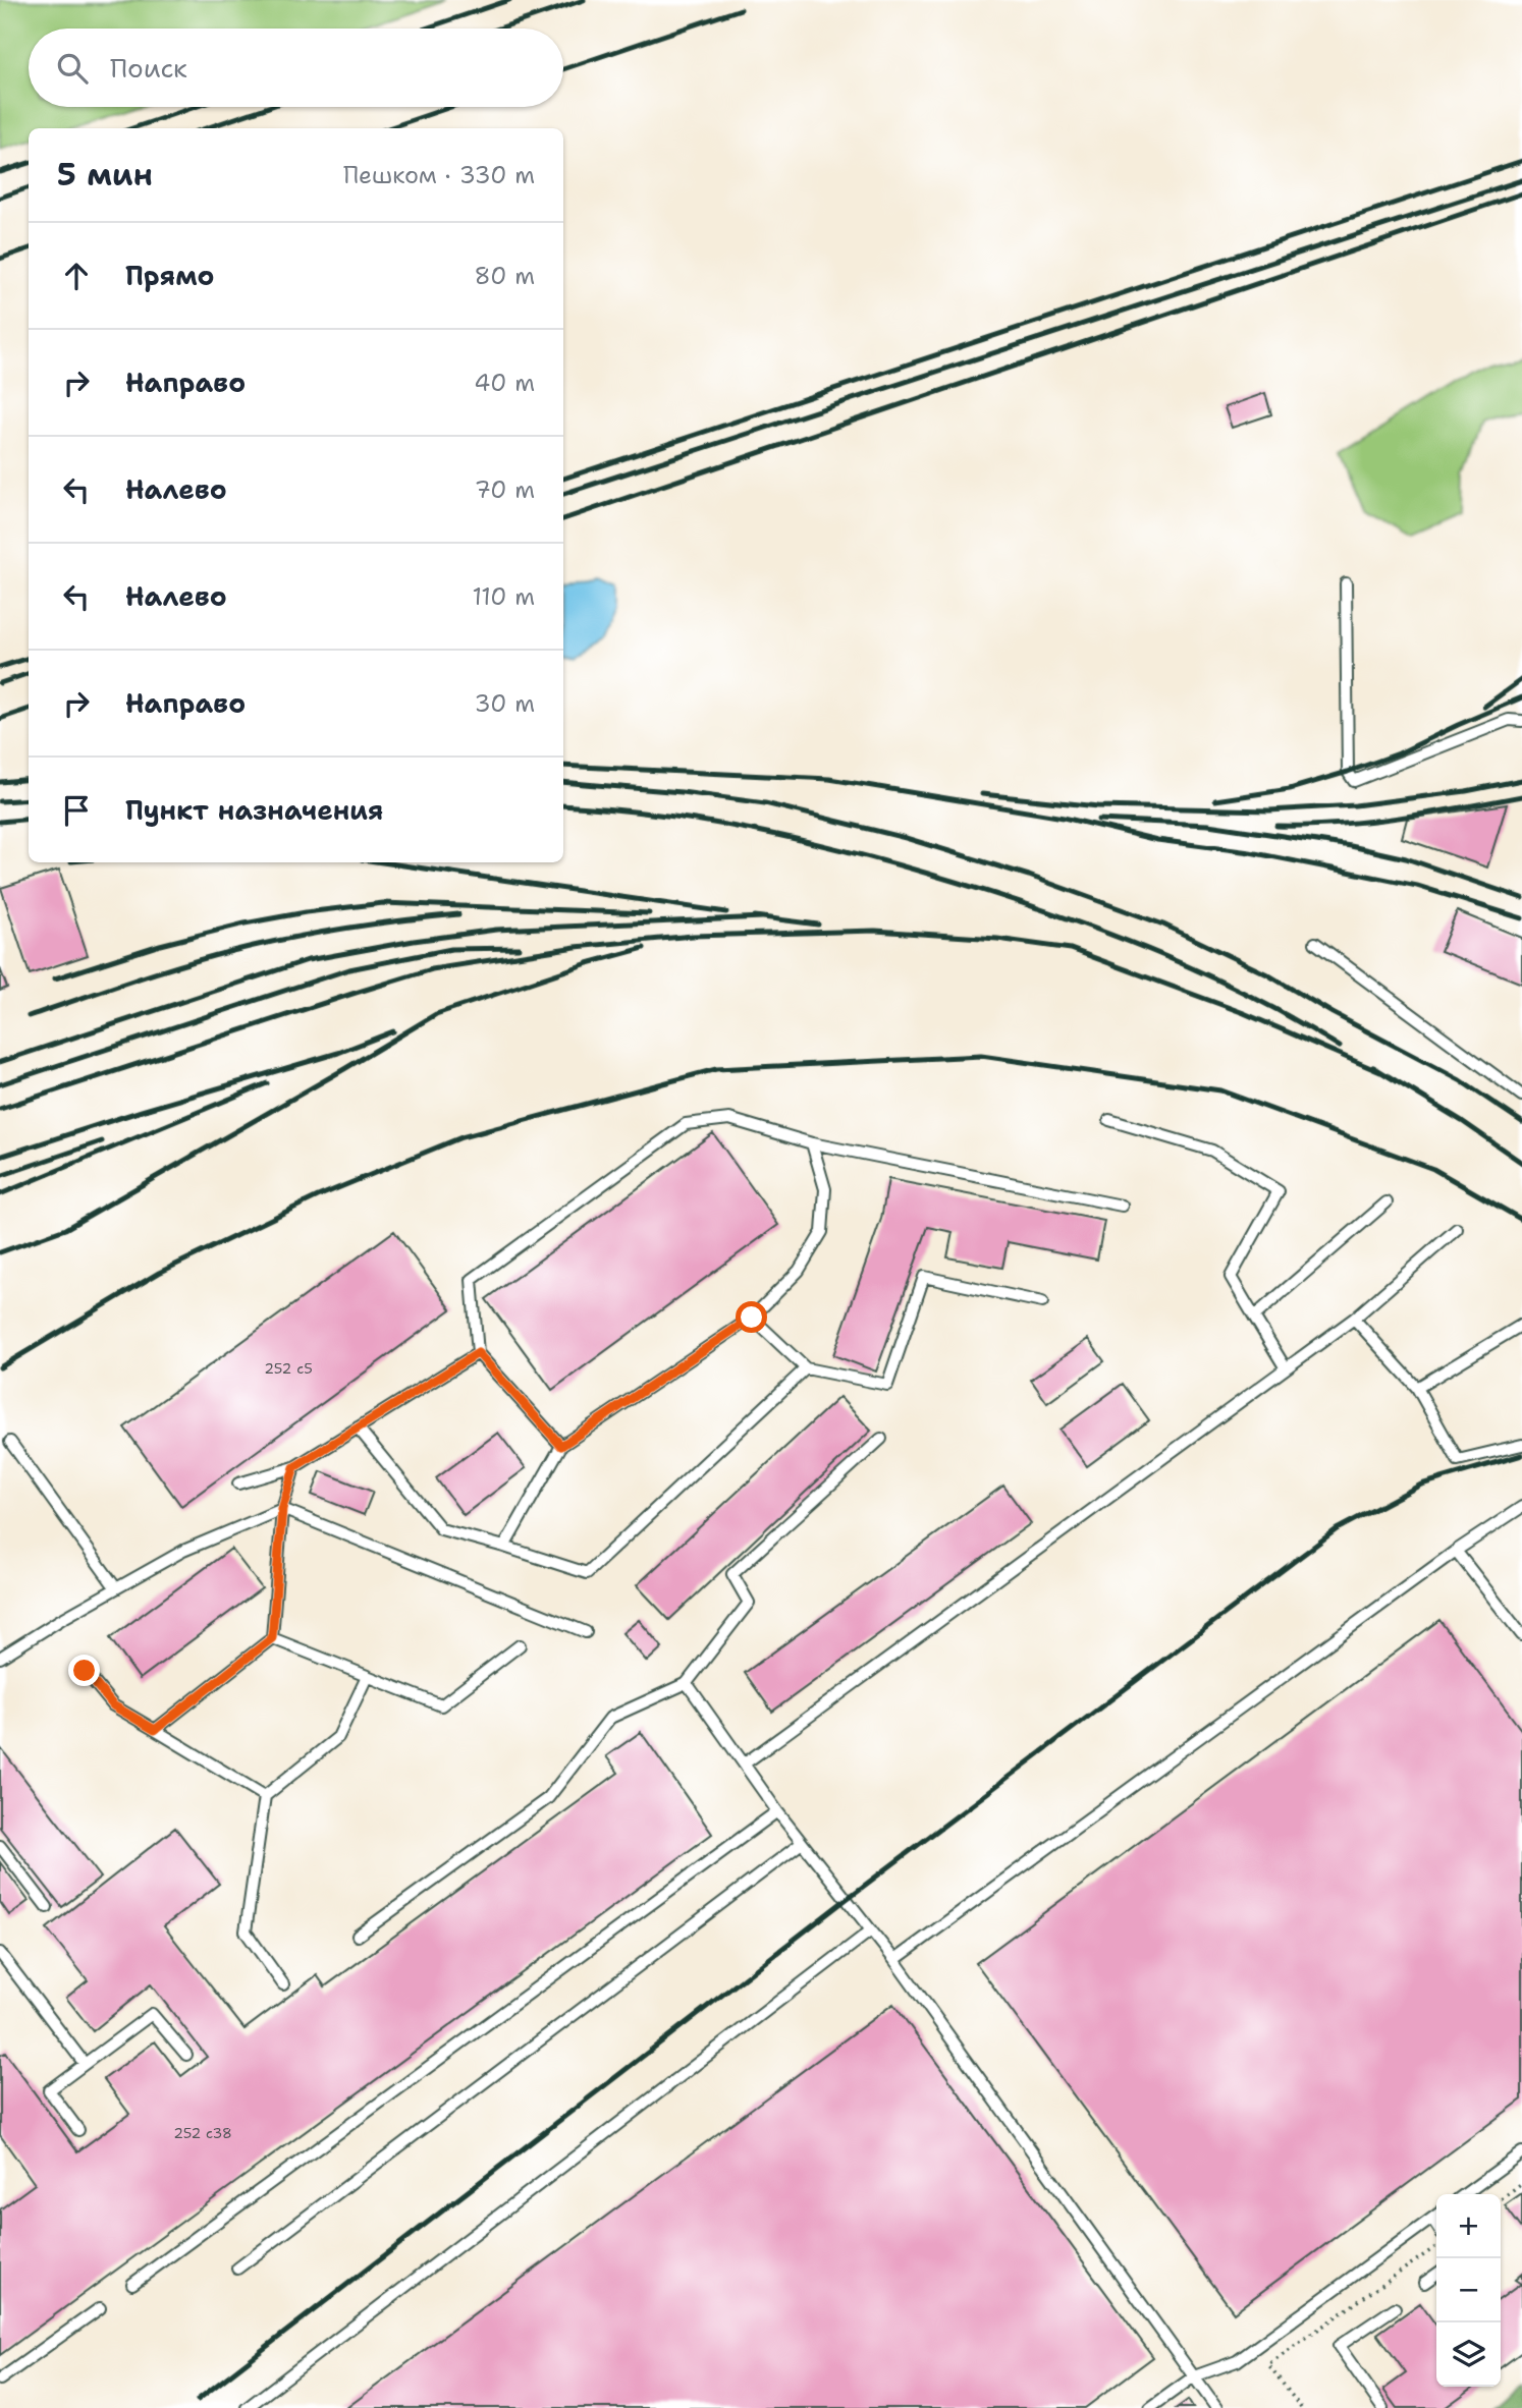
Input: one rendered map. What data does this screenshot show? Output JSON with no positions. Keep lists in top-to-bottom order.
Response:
{
  "house_numbers": ["252 с5", "252 с38"],
  "page": {
    "search": "Поиск",
    "heading": ["5 мин", "Пешком · 330 m"],
    "list": [
      ["Прямо", "80 m"],
      ["Направо", "40 m"],
      ["Налево", "70 m"],
      ["Налево", "110 m"],
      ["Направо", "30 m"],
      "Пункт назначения"
    ],
    "map_buttons": ["+", "−"]
  }
}
